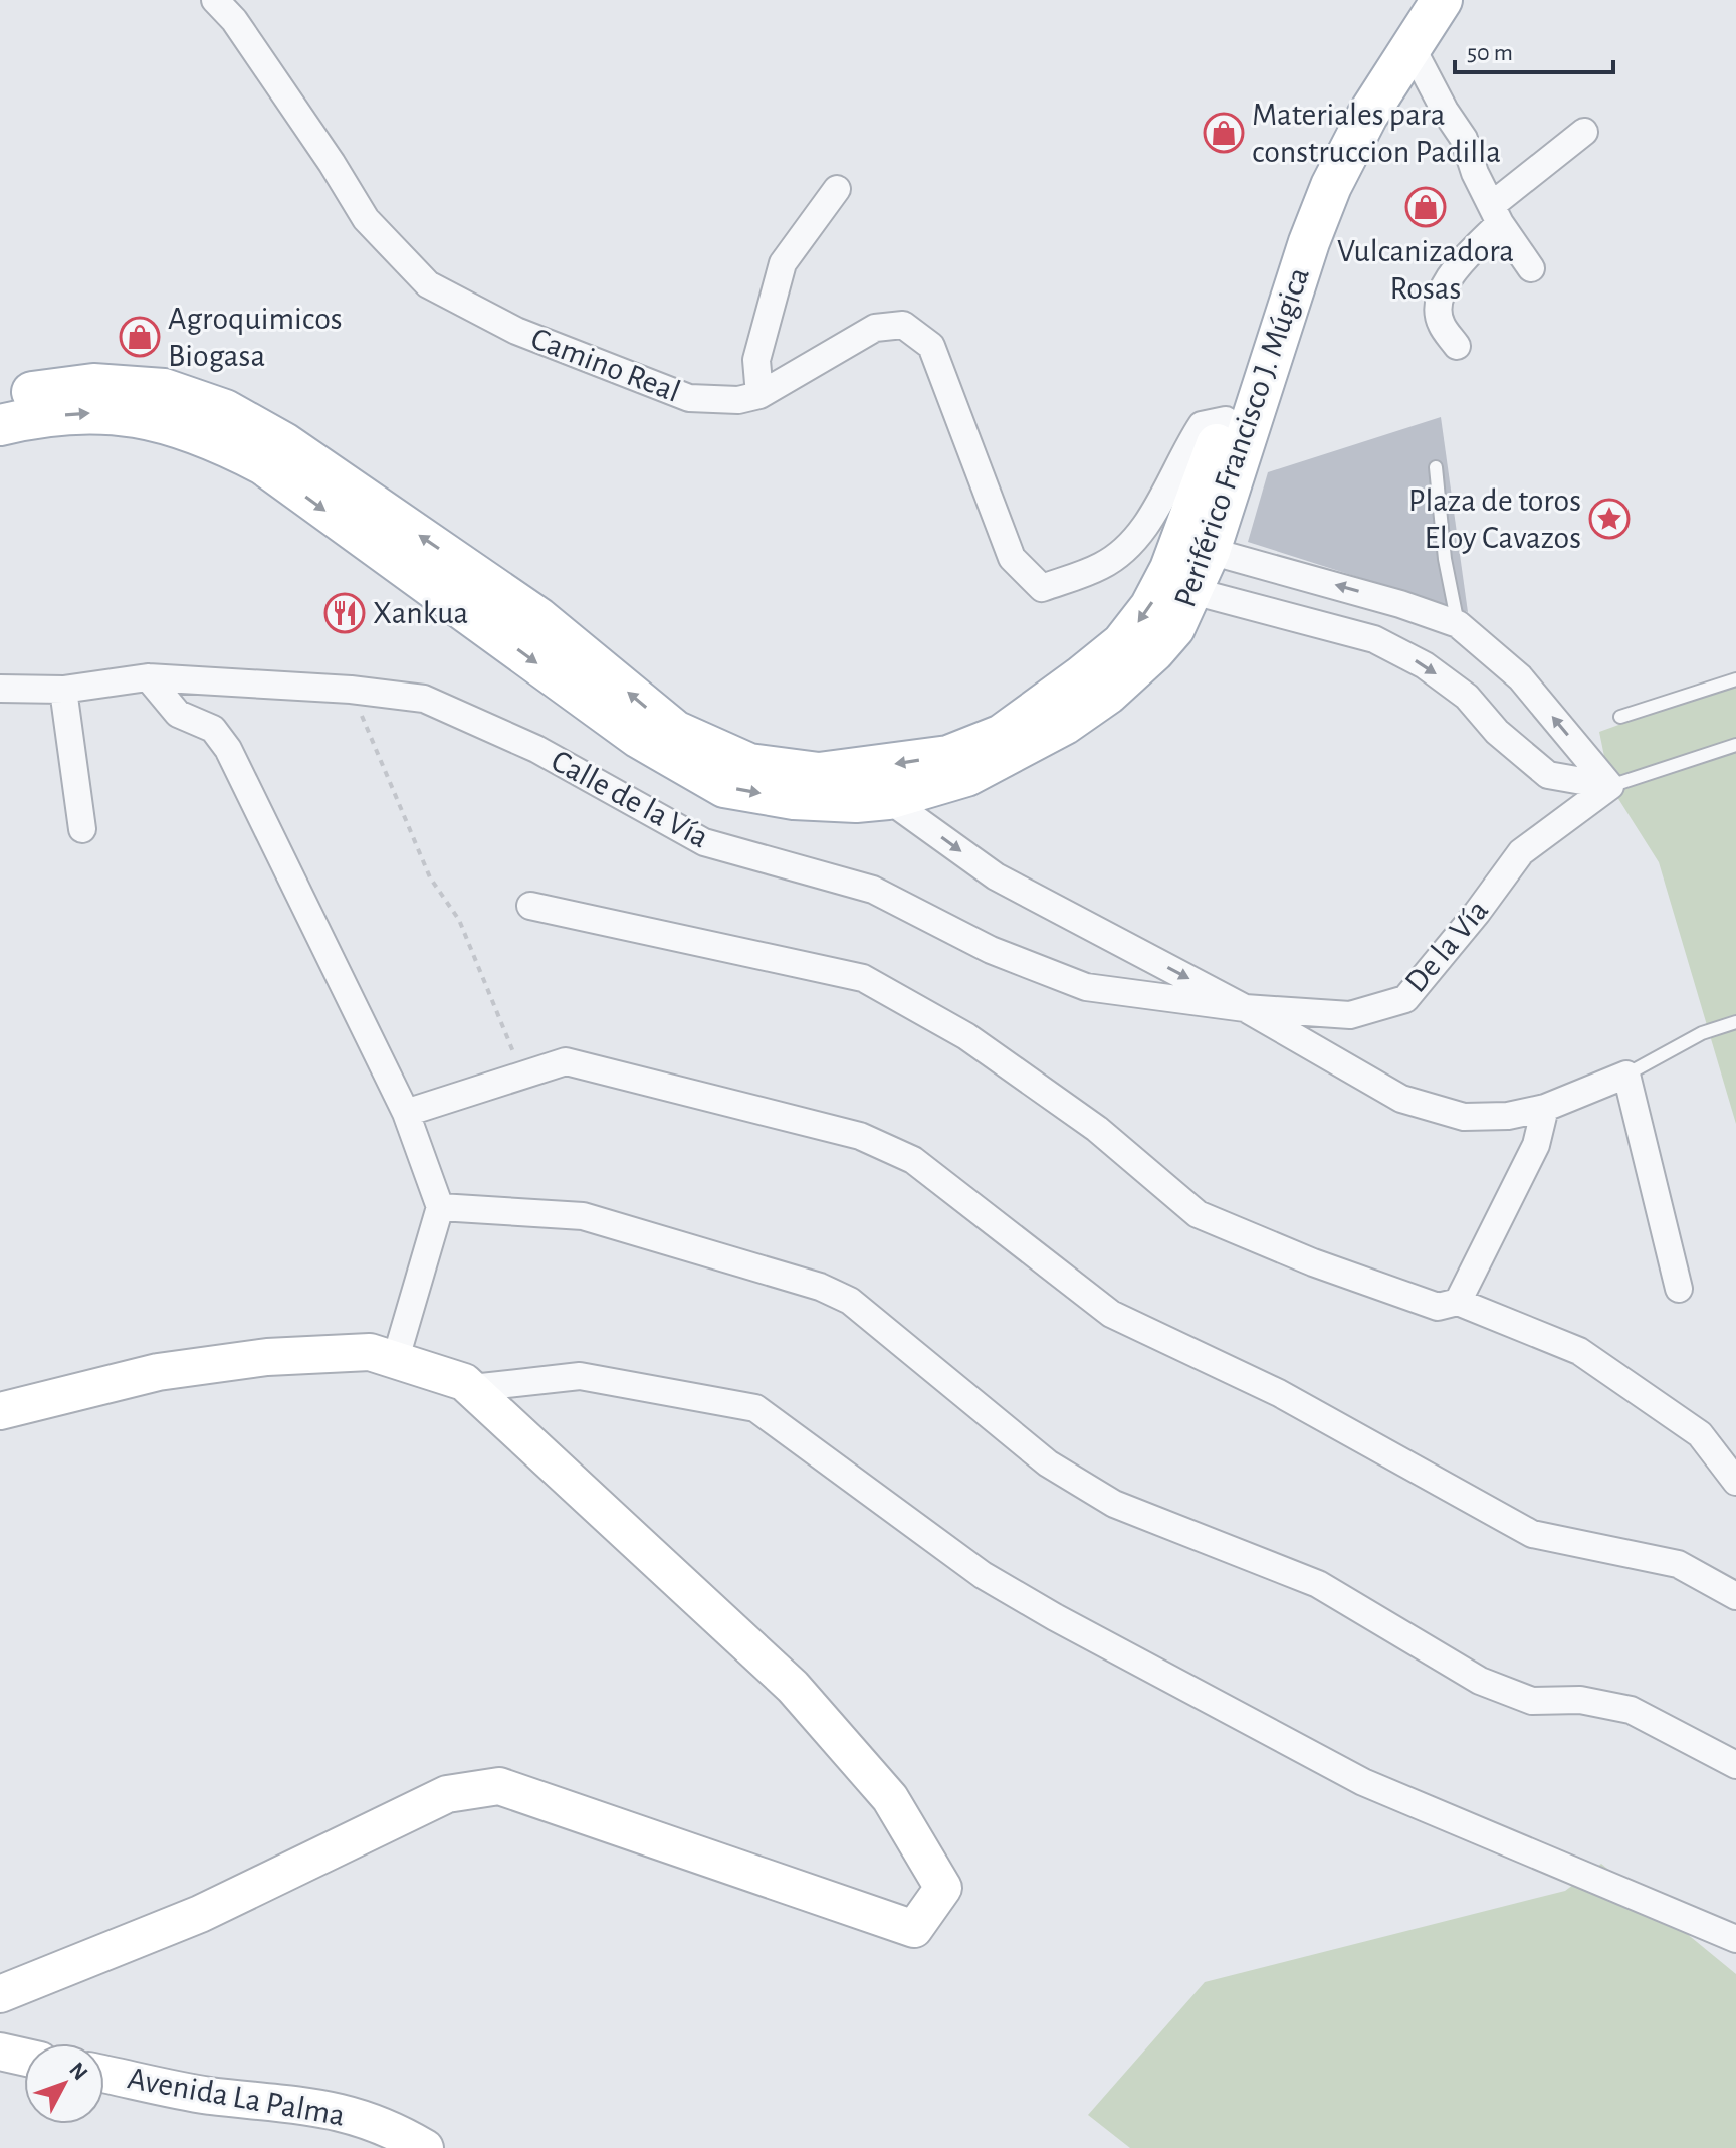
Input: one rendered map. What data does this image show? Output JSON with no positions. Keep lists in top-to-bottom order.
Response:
{
  "streets": {
    "main road": ["Periférico Francisco J. Múgica"],
    "street": [
      "Camino Real",
      "Calle de la Vía",
      "De la Vía",
      "Avenida La Palma"
    ]
  },
  "crossings": [
    ["Camino Real", "Periférico Francisco J. Múgica"],
    ["Calle de la Vía", "De la Vía"]
  ],
  "places": {
    "shop": ["Materiales para construccion Padilla", "Vulcanizadora Rosas", "Agroquimicos Biogasa"],
    "place": ["Plaza de toros Eloy Cavazos"],
    "restaurant": ["Xankua"]
  },
  "scale_bar": "50 m",
  "north": "top right"
}
